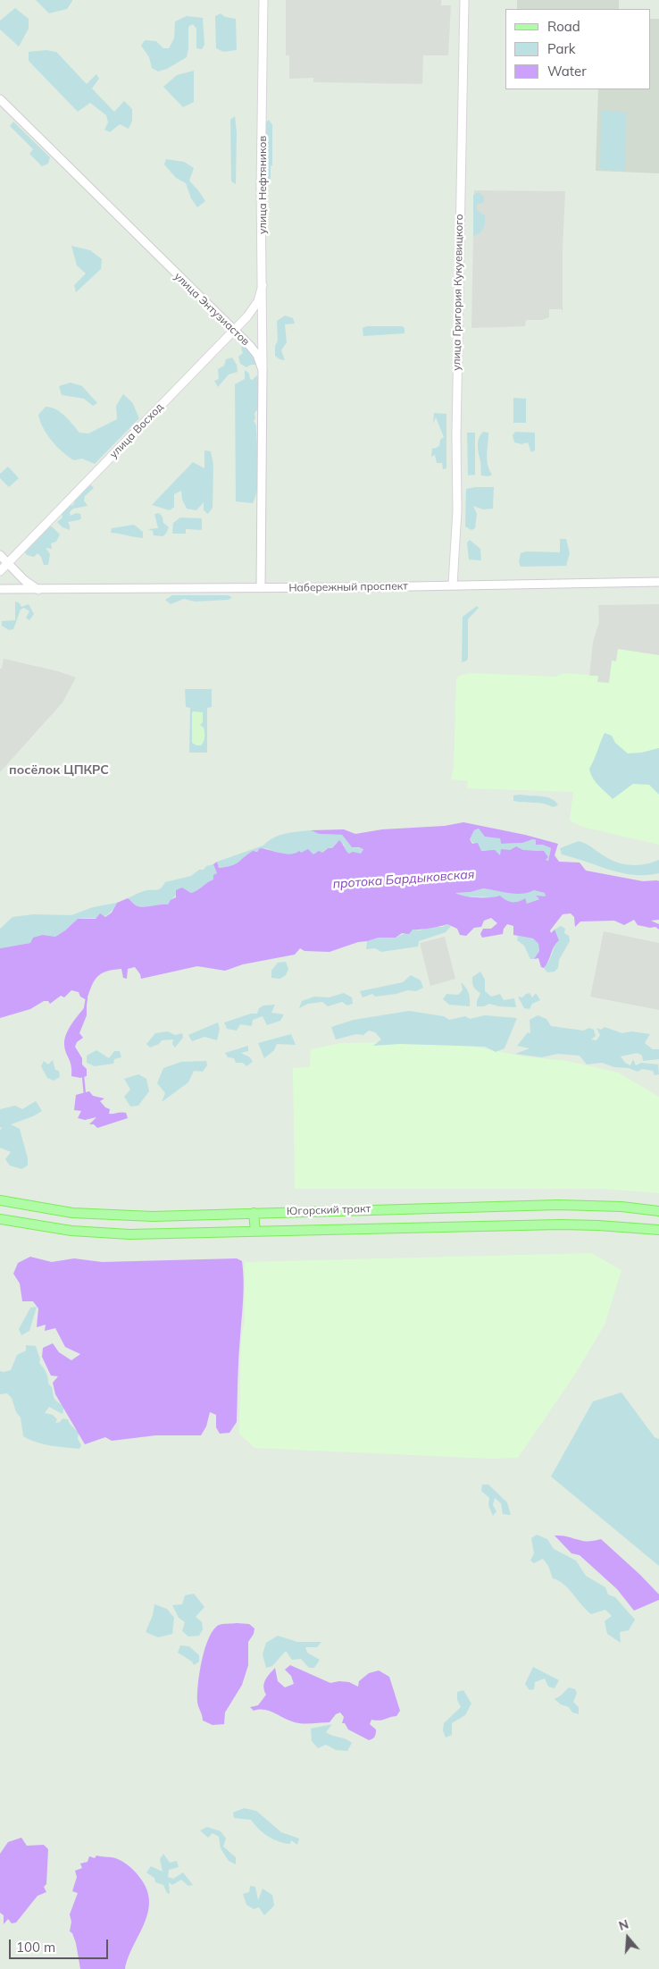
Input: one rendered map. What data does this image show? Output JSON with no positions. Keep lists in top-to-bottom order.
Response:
{
  "streets": {
    "main road": ["Югорский тракт"],
    "street": [
      "улица Нефтяников",
      "улица Григория Кукуевицкого",
      "улица Энтузиастов",
      "улица Восход",
      "Набережный проспект"
    ]
  },
  "crossings": [
    ["улица Нефтяников", "улица Энтузиастов"],
    ["улица Нефтяников", "улица Восход"],
    ["улица Григория Кукуевицкого", "Набережный проспект"],
    ["улица Энтузиастов", "улица Восход"],
    ["улица Энтузиастов", "Набережный проспект"]
  ],
  "districts": ["посёлок ЦПКРС"],
  "water": ["протока Бардыковская"],
  "legend": ["Road", "Park", "Water"],
  "scale_bar": "100 m",
  "north": "top"
}
